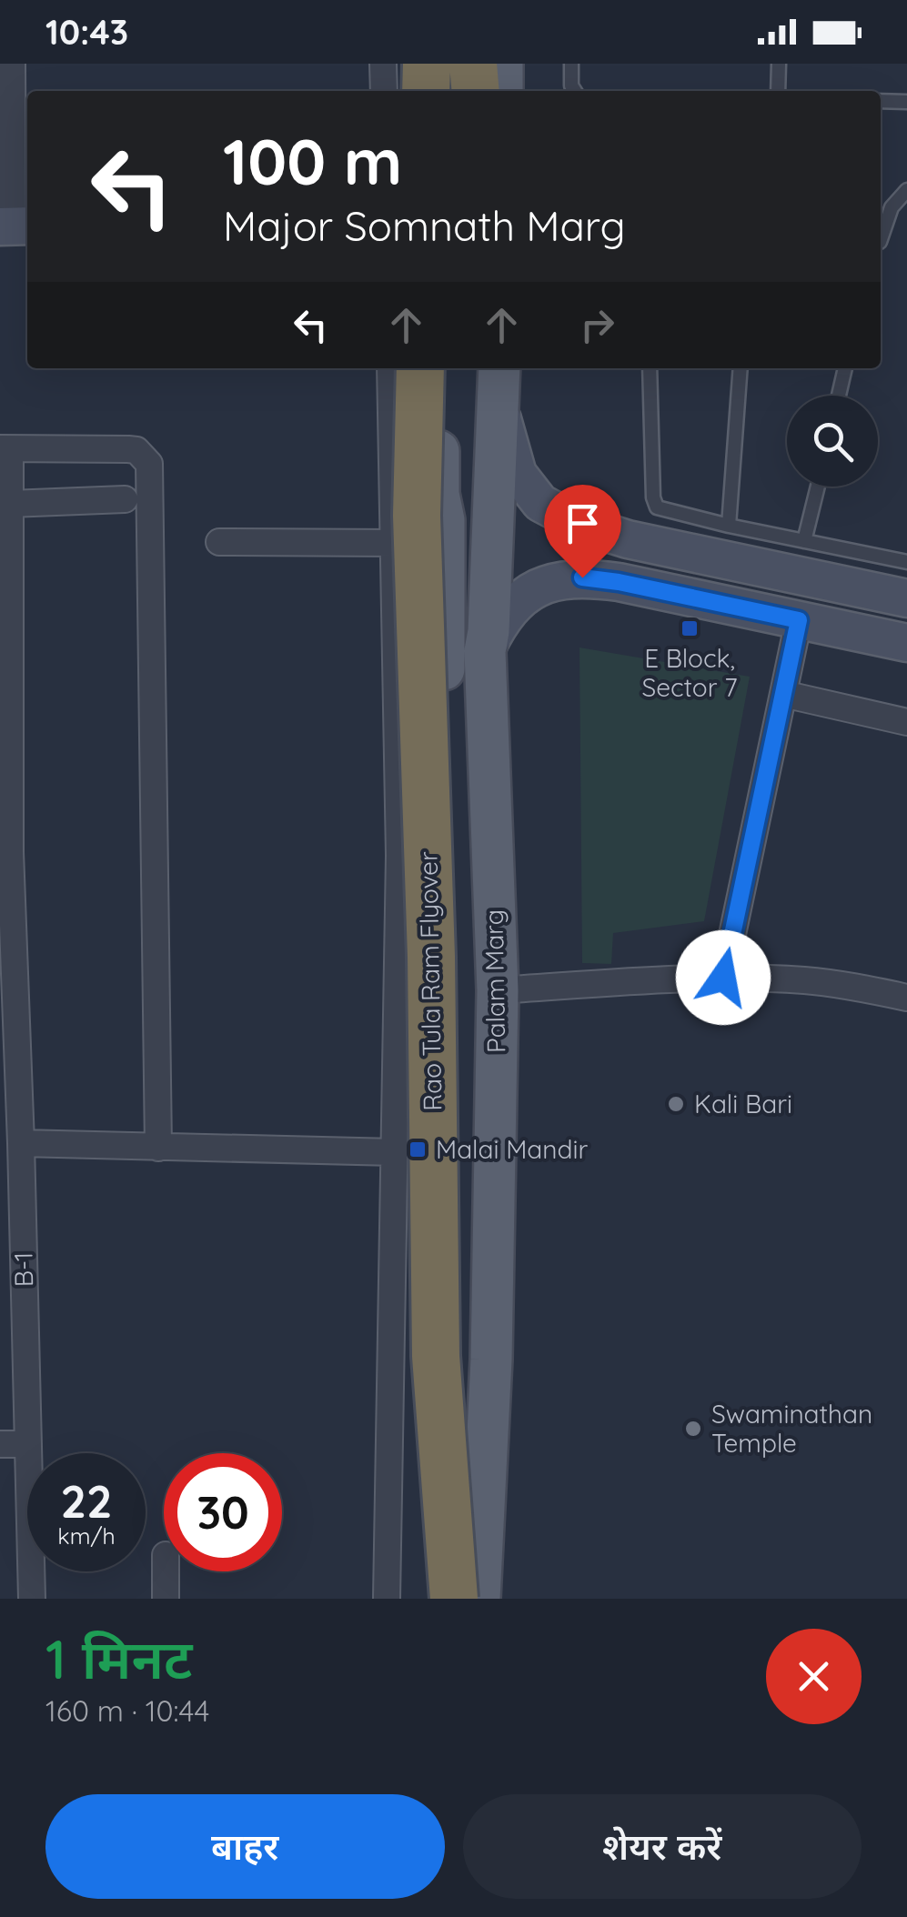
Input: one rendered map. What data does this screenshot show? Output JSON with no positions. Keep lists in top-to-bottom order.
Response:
{
  "streets": {
    "highway": ["Rao Tula Ram Flyover"],
    "main road": ["Palam Marg"],
    "street": ["B-1"]
  },
  "places": {
    "transit": ["E Block, Sector 7", "Malai Mandir"],
    "other": ["Kali Bari", "Swaminathan Temple"]
  },
  "page": {
    "status": "10:43",
    "turn": ["100 m", "Major Somnath Marg"],
    "speed": "22 km/h",
    "limit": "30",
    "heading": ["1 मिनट", "160 m · 10:44"],
    "buttons": ["बाहर", "शेयर करें"]
  }
}
